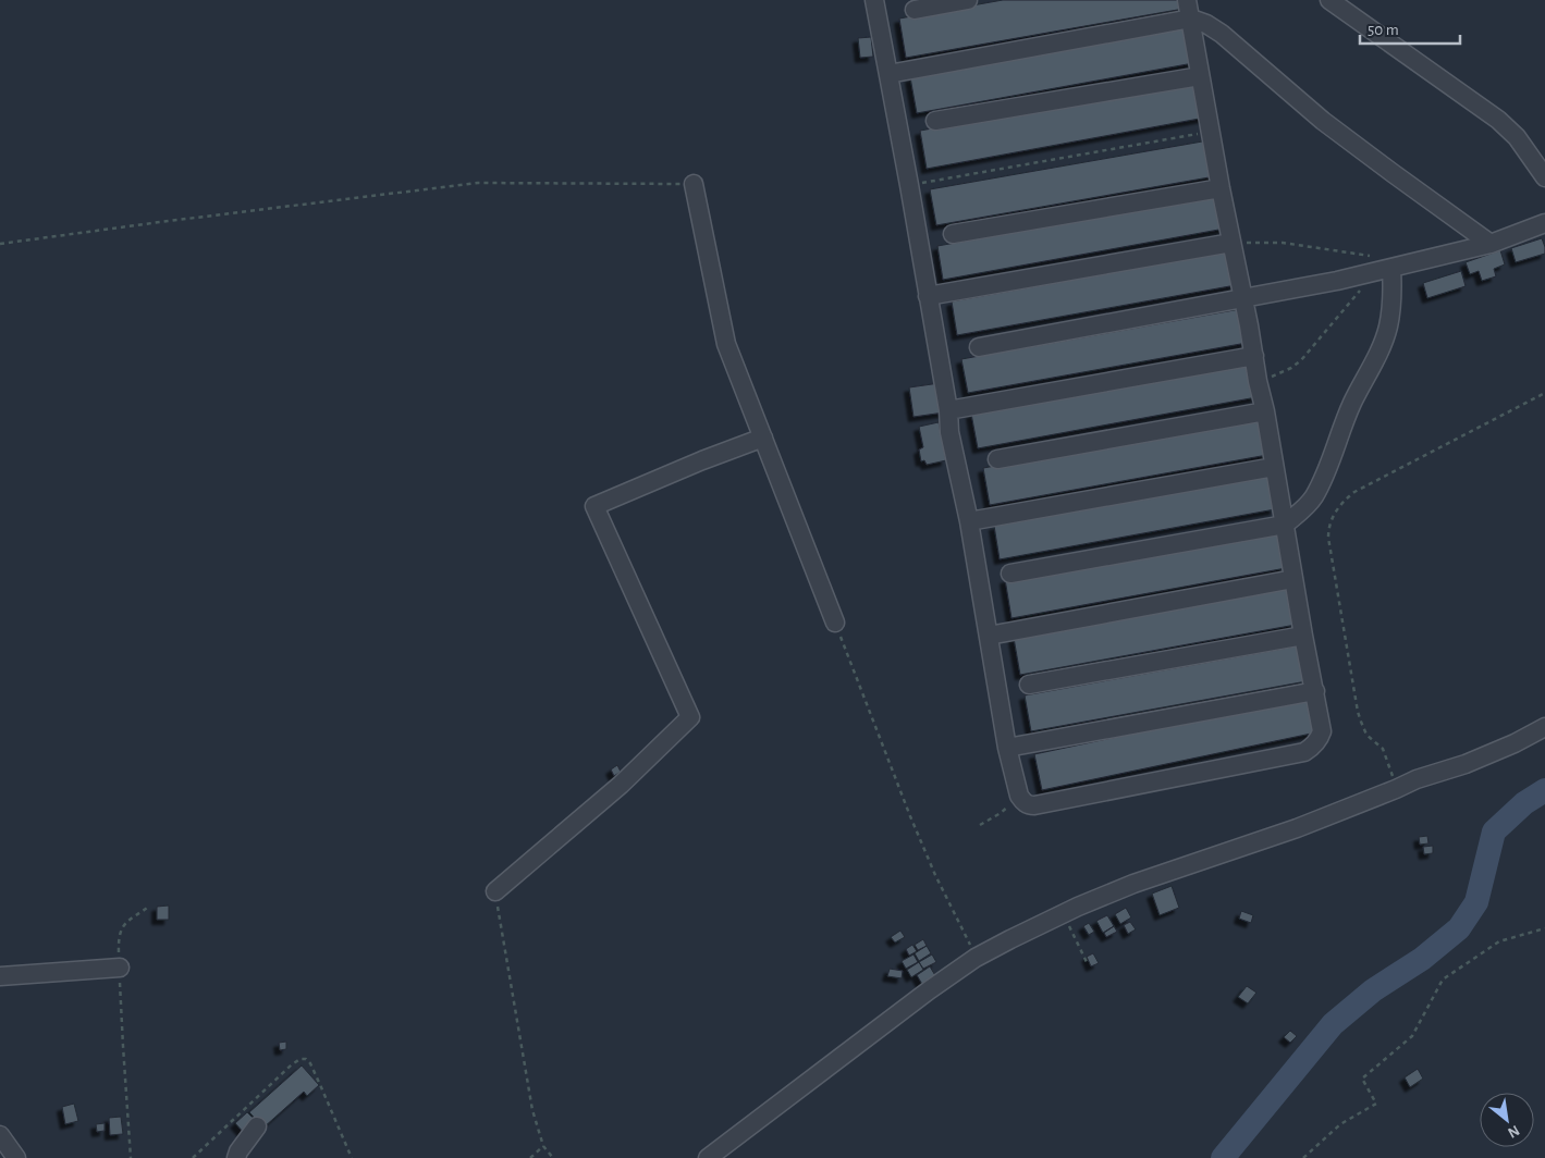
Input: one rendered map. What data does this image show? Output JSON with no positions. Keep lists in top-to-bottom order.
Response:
{
  "scale_bar": "50 m",
  "north": "bottom right"
}
